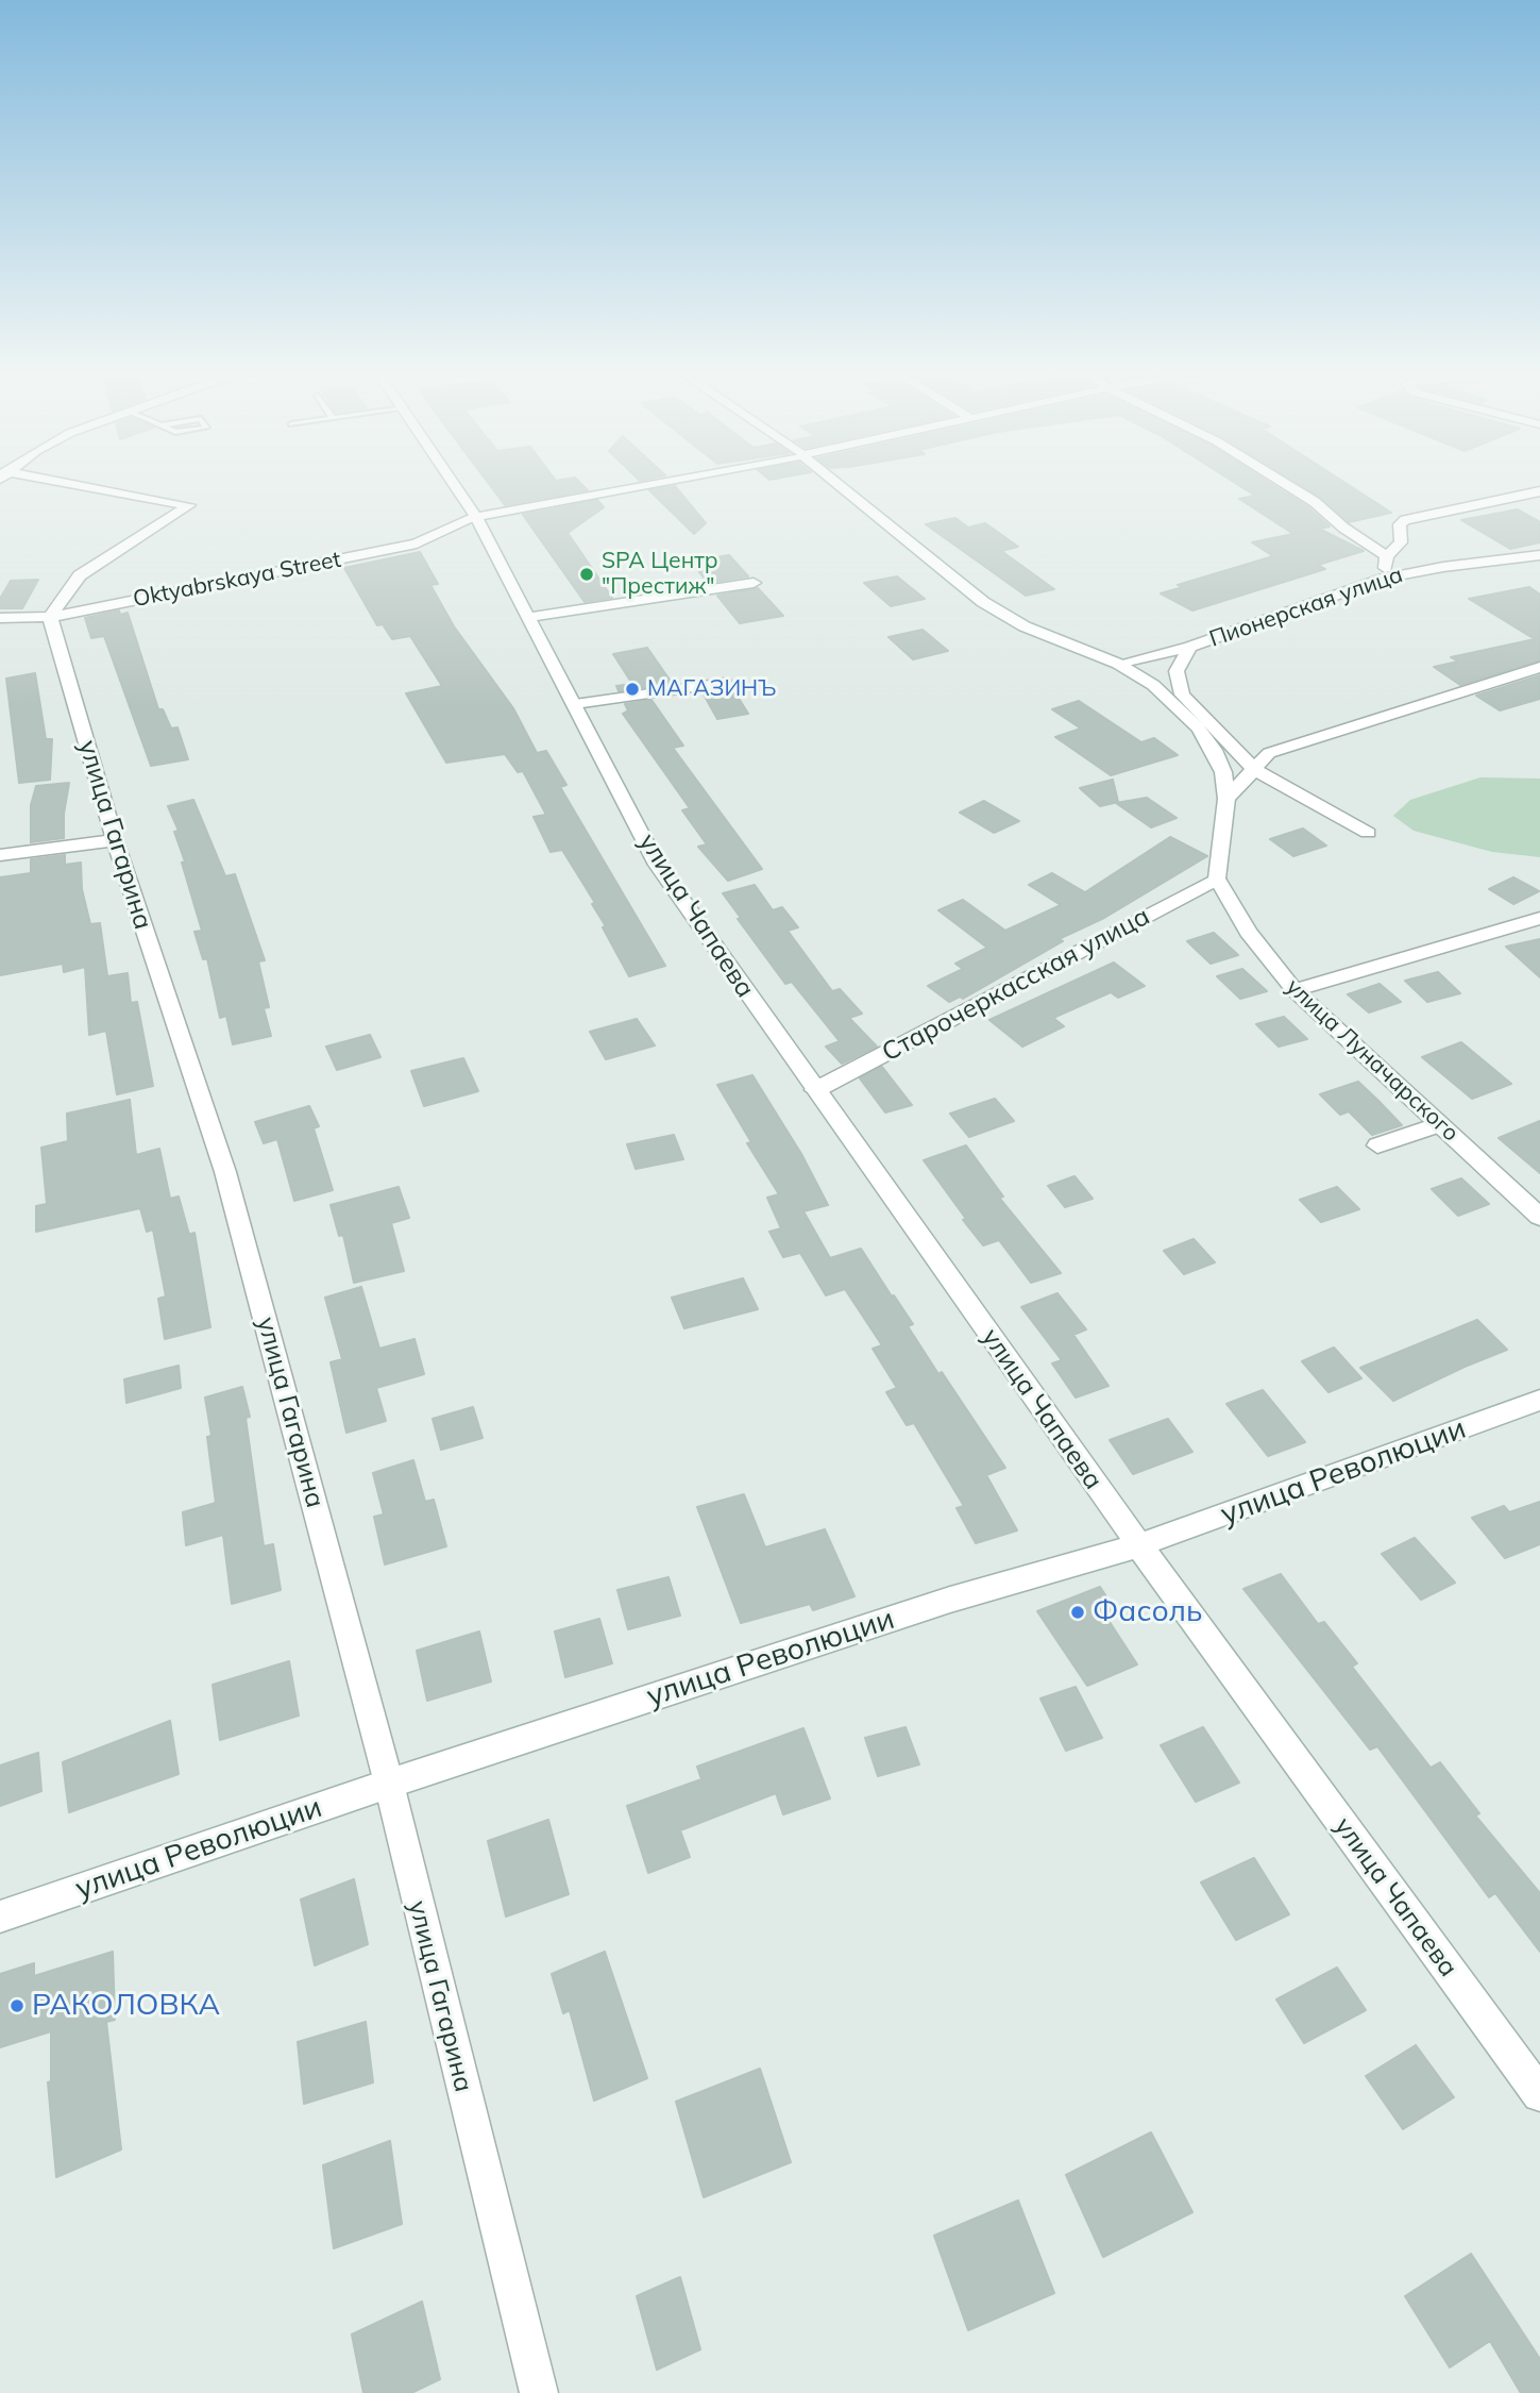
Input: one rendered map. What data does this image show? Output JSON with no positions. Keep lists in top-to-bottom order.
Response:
{
  "streets": {
    "street": [
      "Oktyabrskaya Street",
      "Пионерская улица",
      "улица Гагарина",
      "улица Чапаева",
      "Старочеркасская улица",
      "улица Луначарского",
      "улица Революции"
    ]
  },
  "crossings": [
    ["Oktyabrskaya Street", "улица Гагарина"],
    ["Oktyabrskaya Street", "улица Чапаева"],
    ["улица Гагарина", "улица Революции"],
    ["улица Чапаева", "Старочеркасская улица"],
    ["улица Чапаева", "улица Революции"],
    ["Старочеркасская улица", "улица Луначарского"]
  ],
  "places": [
    "SPA Центр \"Престиж\"",
    "МАГАЗИНЪ",
    "Фасоль",
    "РАКОЛОВКА"
  ]
}
